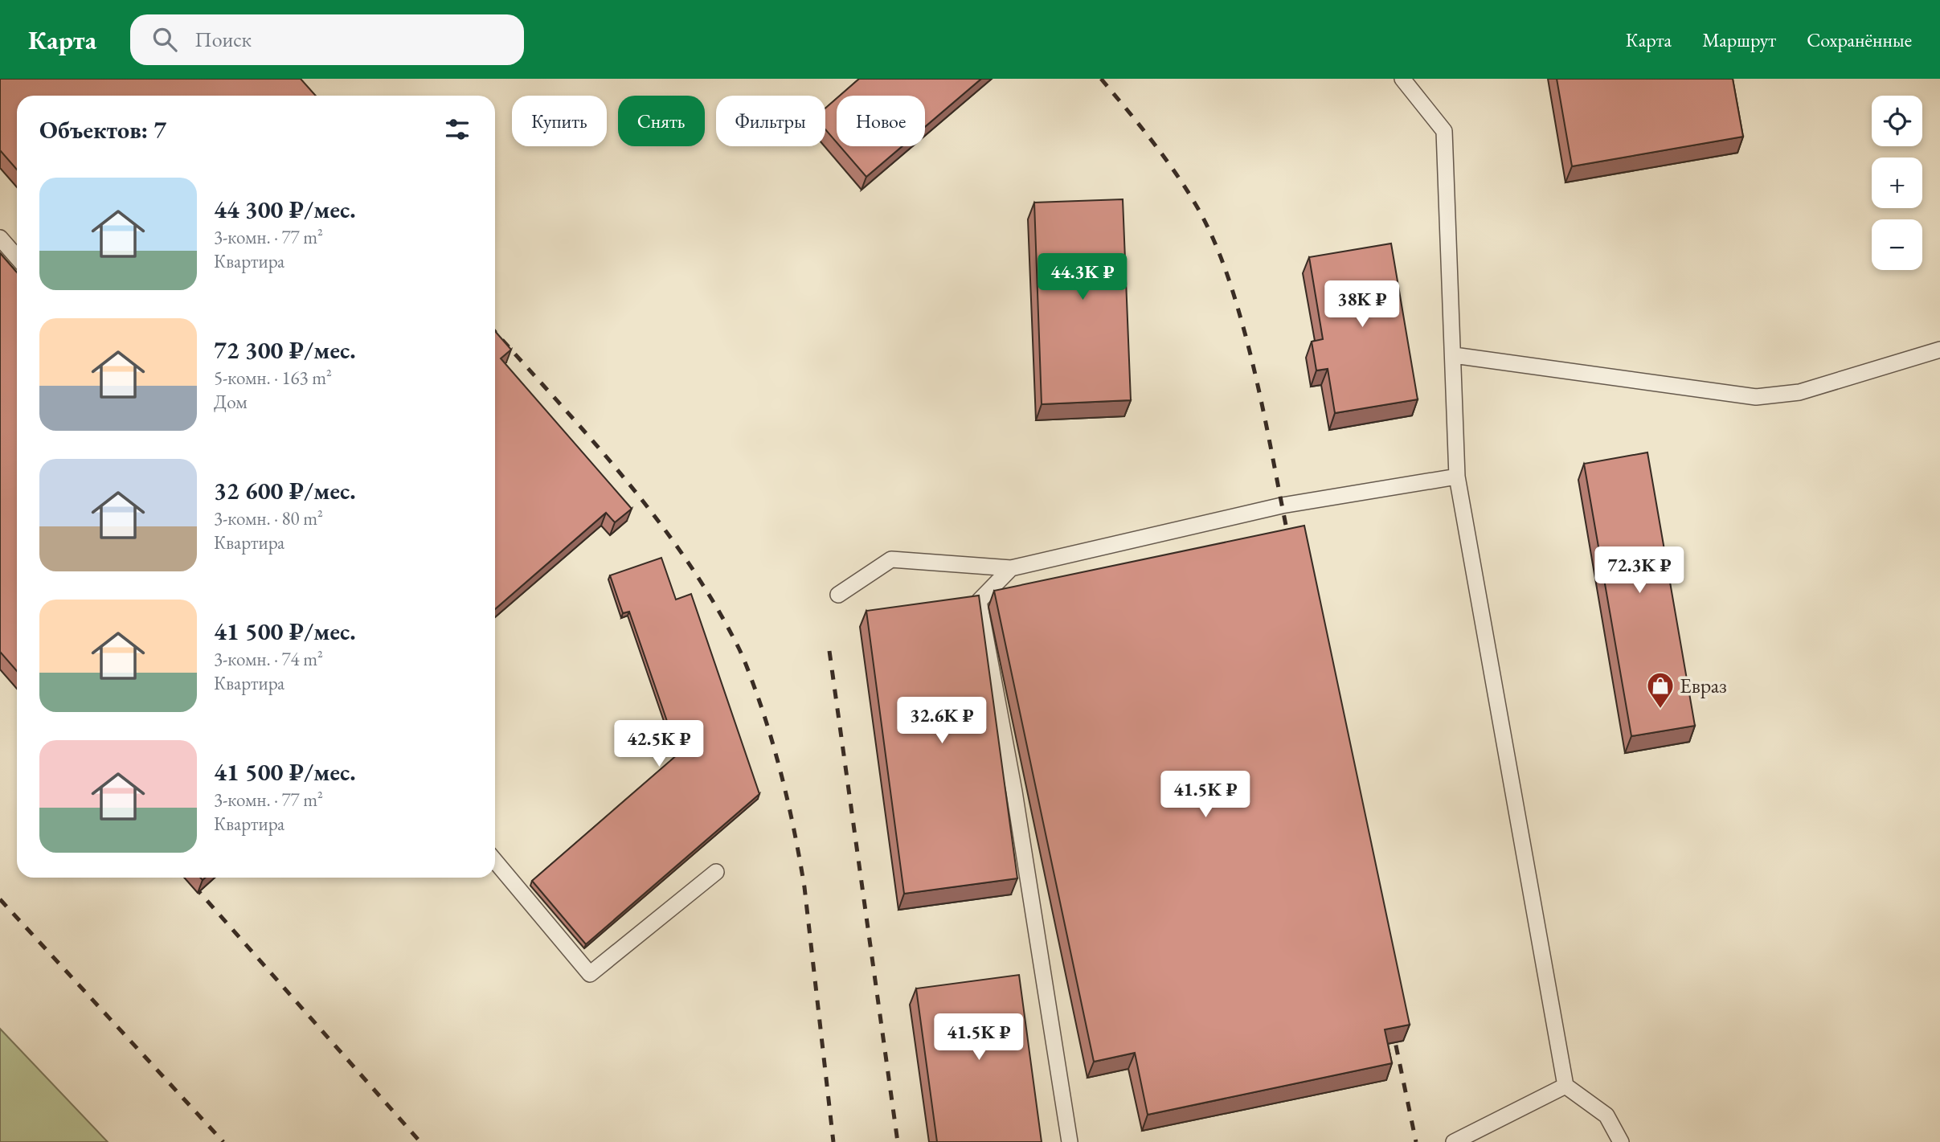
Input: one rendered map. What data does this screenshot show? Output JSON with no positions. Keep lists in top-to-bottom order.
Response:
{
  "places": {
    "shop": ["Евраз"]
  },
  "page": {
    "header": "Карта",
    "search": "Поиск",
    "nav": ["Карта", "Маршрут", "Сохранённые"],
    "map_buttons": ["+", "−"],
    "chip": [
      "Купить",
      "Снять",
      "Фильтры",
      "Новое"
    ],
    "heading": "Объектов: 7",
    "list": [
      {
        "name": "44 300 ₽/мес.",
        "note": "3-комн. · 77 m² · Квартира"
      },
      {
        "name": "72 300 ₽/мес.",
        "note": "5-комн. · 163 m² · Дом"
      },
      {
        "name": "32 600 ₽/мес.",
        "note": "3-комн. · 80 m² · Квартира"
      },
      {
        "name": "41 500 ₽/мес.",
        "note": "3-комн. · 74 m² · Квартира"
      },
      {
        "name": "41 500 ₽/мес.",
        "note": "3-комн. · 77 m² · Квартира"
      }
    ],
    "price": [
      "44.3K ₽",
      "38K ₽",
      "72.3K ₽",
      "32.6K ₽",
      "42.5K ₽",
      "41.5K ₽",
      "41.5K ₽"
    ]
  }
}
